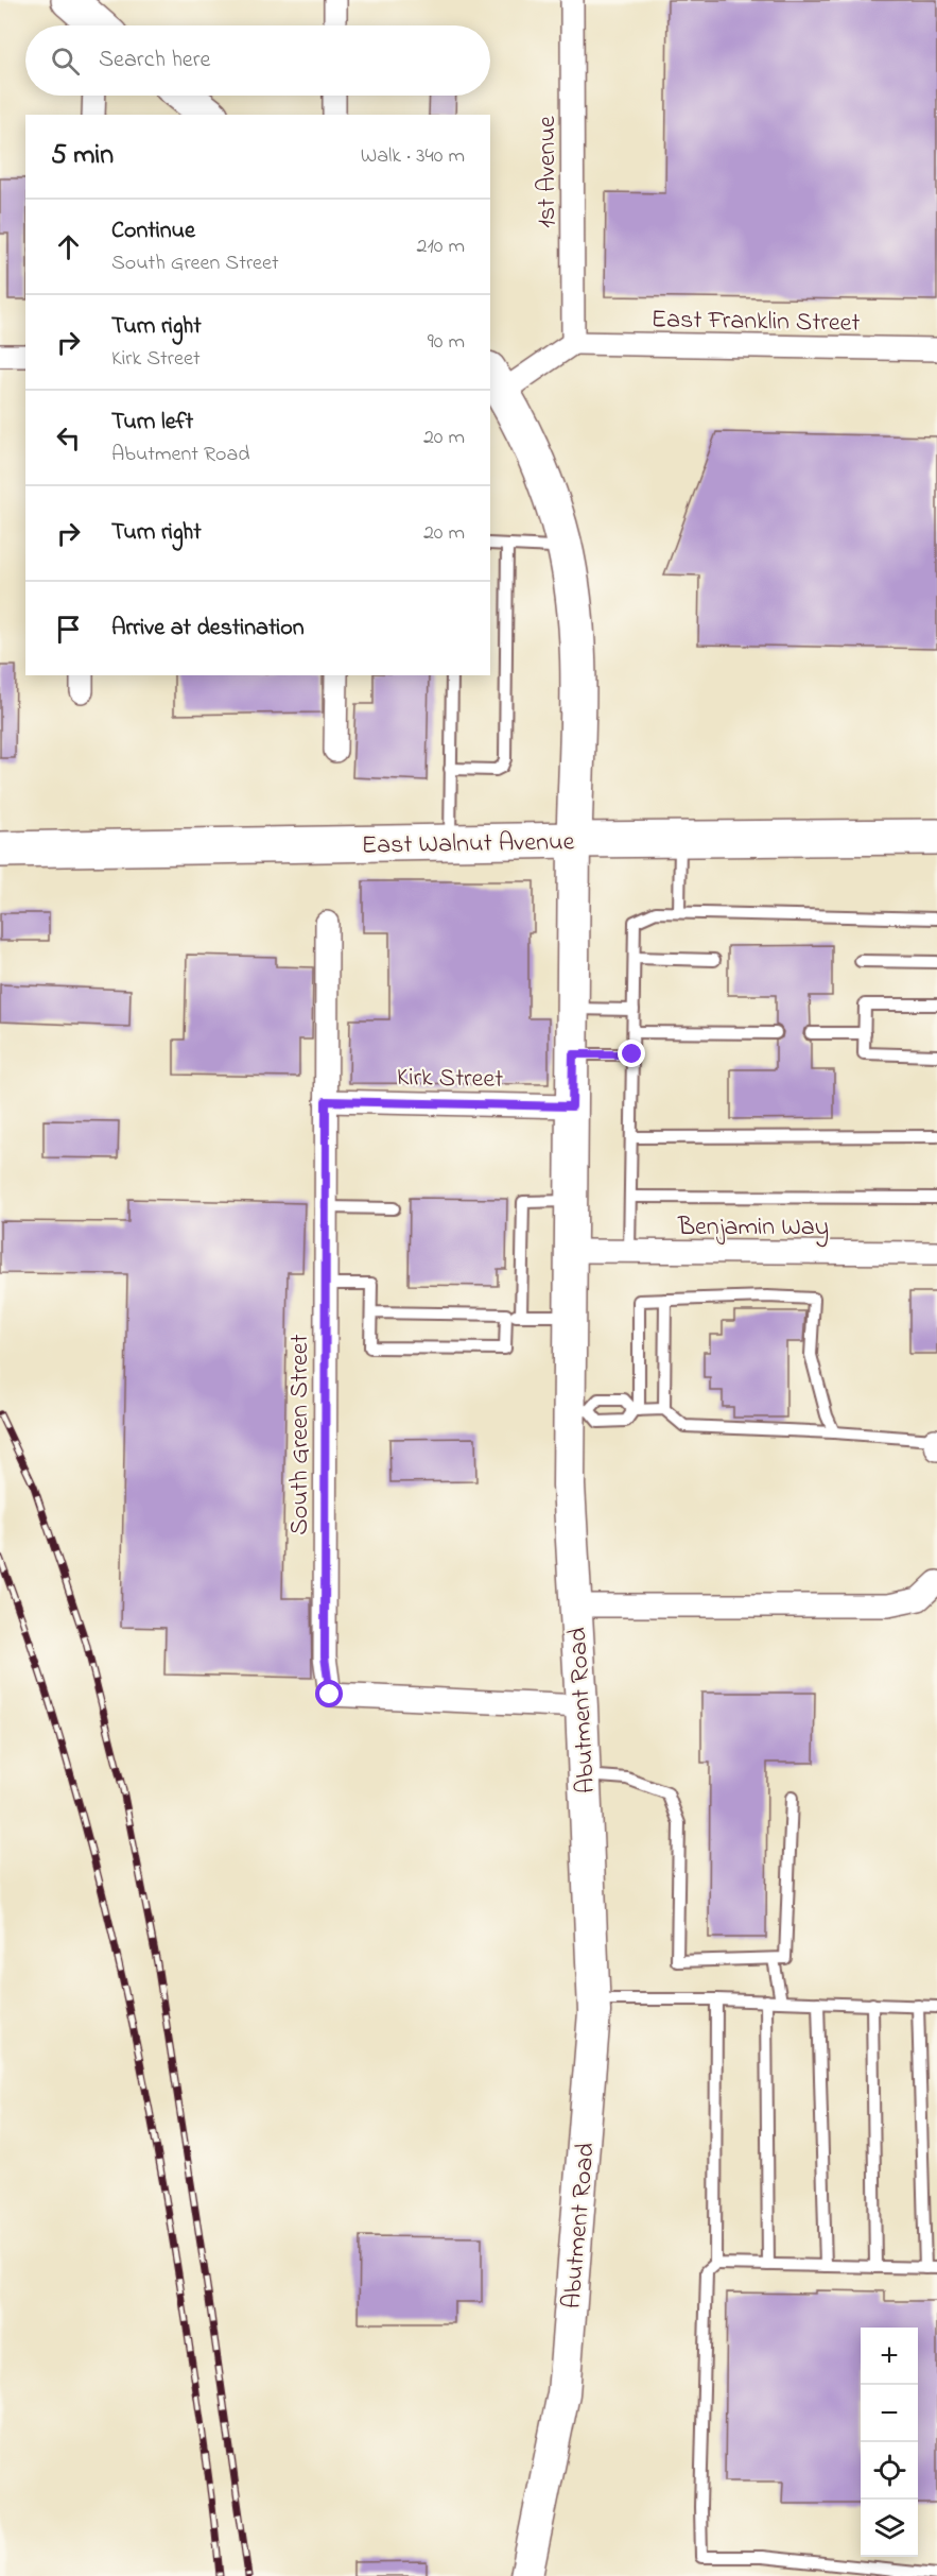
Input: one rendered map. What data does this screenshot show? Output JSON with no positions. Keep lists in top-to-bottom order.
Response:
{
  "streets": {
    "main road": ["East Walnut Avenue", "Abutment Road"],
    "street": [
      "1st Avenue",
      "East Franklin Street",
      "Kirk Street",
      "Benjamin Way",
      "South Green Street"
    ]
  },
  "crossings": [
    ["1st Avenue", "East Franklin Street"],
    ["East Walnut Avenue", "Abutment Road"],
    ["Kirk Street", "South Green Street"],
    ["Kirk Street", "Abutment Road"],
    ["Benjamin Way", "Abutment Road"],
    ["South Green Street", "Abutment Road"]
  ],
  "page": {
    "search": "Search here",
    "heading": ["5 min", "Walk · 340 m"],
    "list": [
      ["Continue", "South Green Street", "210 m"],
      ["Turn right", "Kirk Street", "90 m"],
      ["Turn left", "Abutment Road", "20 m"],
      ["Turn right", "20 m"],
      "Arrive at destination"
    ],
    "map_buttons": ["+", "−"]
  }
}
